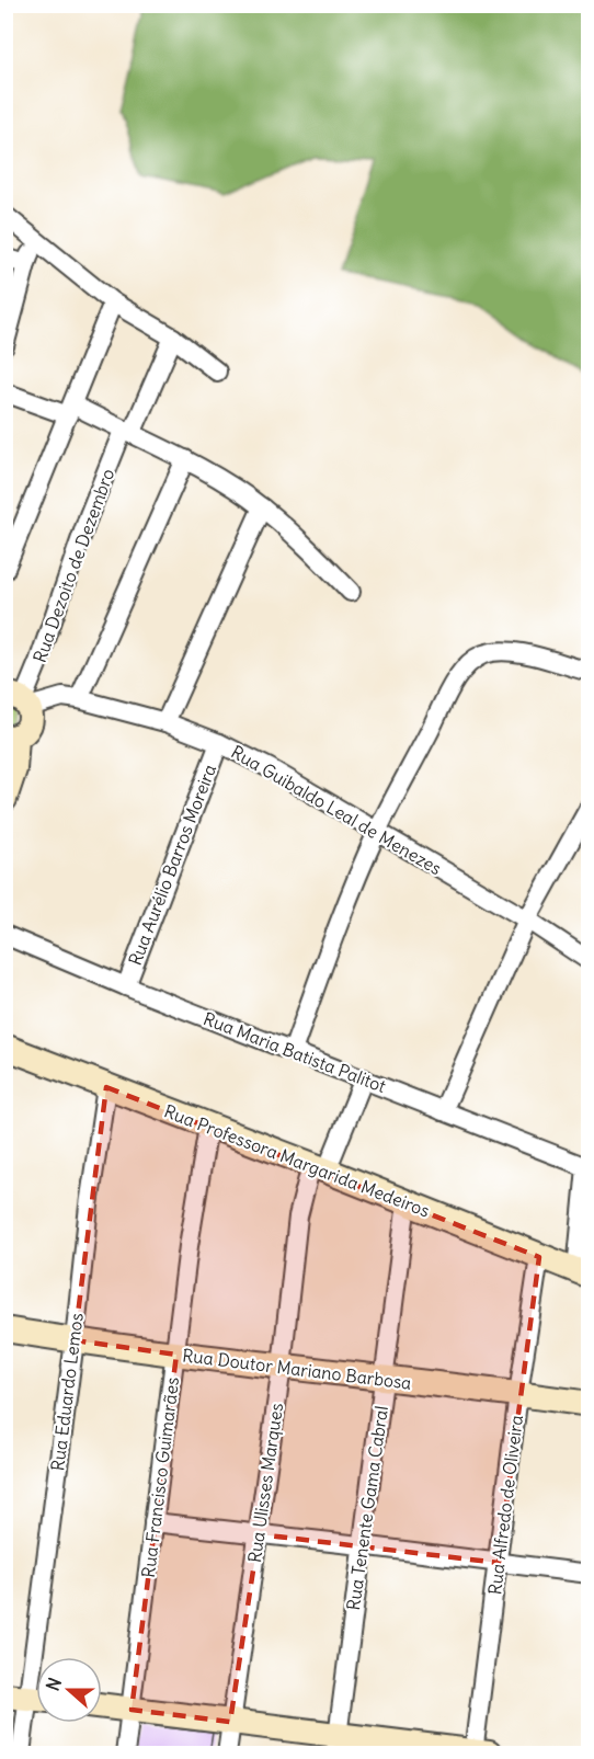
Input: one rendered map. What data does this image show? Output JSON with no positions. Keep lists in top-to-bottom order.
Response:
{
  "streets": {
    "main road": ["Rua Professora Margarida Medeiros", "Rua Doutor Mariano Barbosa"],
    "street": [
      "Rua Dezoito de Dezembro",
      "Rua Guibaldo Leal de Menezes",
      "Rua Aurélio Barros Moreira",
      "Rua Maria Batista Palitot",
      "Rua Eduardo Lemos",
      "Rua Francisco Guimarães",
      "Rua Ulisses Marques",
      "Rua Alfredo de Oliveira",
      "Rua Tenente Gama Cabral"
    ]
  },
  "crossings": [
    ["Rua Dezoito de Dezembro", "Rua Guibaldo Leal de Menezes"],
    ["Rua Guibaldo Leal de Menezes", "Rua Aurélio Barros Moreira"],
    ["Rua Aurélio Barros Moreira", "Rua Maria Batista Palitot"],
    ["Rua Maria Batista Palitot", "Rua Ulisses Marques"],
    ["Rua Professora Margarida Medeiros", "Rua Eduardo Lemos"],
    ["Rua Professora Margarida Medeiros", "Rua Francisco Guimarães"],
    ["Rua Professora Margarida Medeiros", "Rua Ulisses Marques"],
    ["Rua Professora Margarida Medeiros", "Rua Alfredo de Oliveira"],
    ["Rua Professora Margarida Medeiros", "Rua Tenente Gama Cabral"],
    ["Rua Doutor Mariano Barbosa", "Rua Eduardo Lemos"],
    ["Rua Doutor Mariano Barbosa", "Rua Francisco Guimarães"],
    ["Rua Doutor Mariano Barbosa", "Rua Ulisses Marques"],
    ["Rua Doutor Mariano Barbosa", "Rua Alfredo de Oliveira"],
    ["Rua Doutor Mariano Barbosa", "Rua Tenente Gama Cabral"]
  ],
  "north": "left"
}
